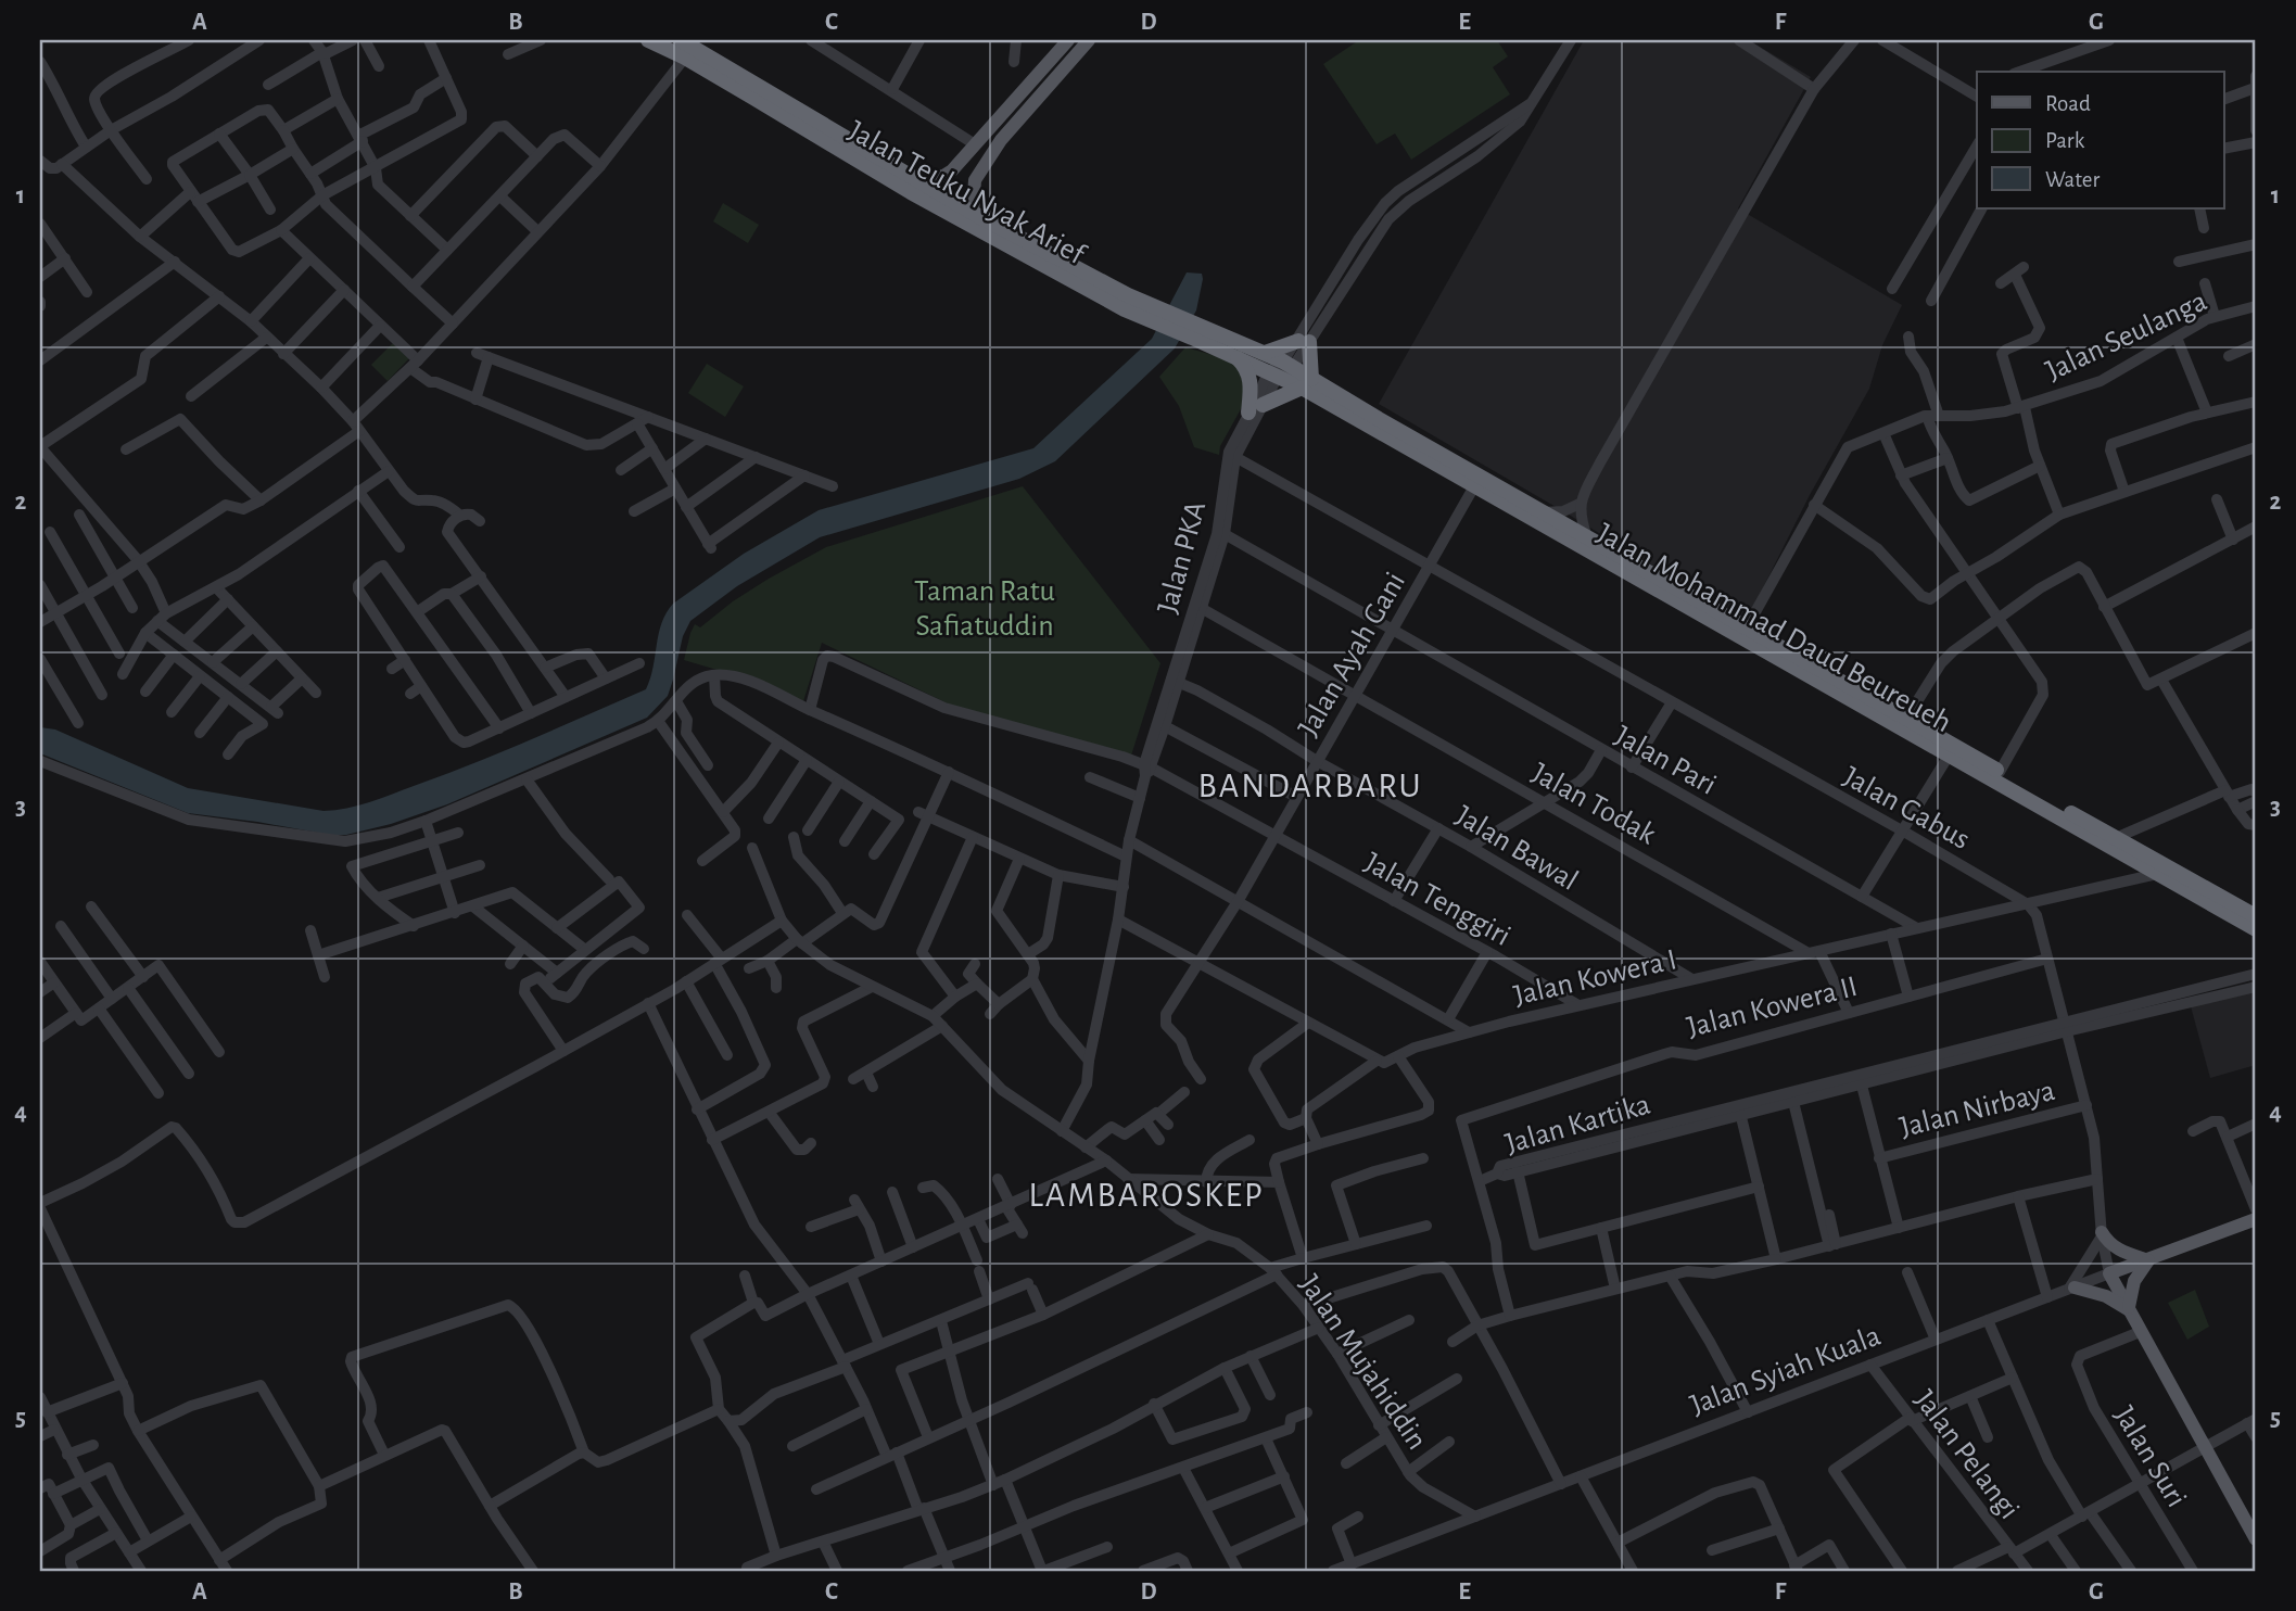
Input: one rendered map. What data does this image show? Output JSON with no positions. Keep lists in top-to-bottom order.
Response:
{
  "streets": {
    "highway": ["Jalan Teuku Nyak Arief", "Jalan Mohammad Daud Beureueh"],
    "main road": ["Jalan Syiah Kuala"],
    "street": [
      "Jalan Seulanga",
      "Jalan PKA",
      "Jalan Ayah Gani",
      "Jalan Pari",
      "Jalan Todak",
      "Jalan Gabus",
      "Jalan Bawal",
      "Jalan Tenggiri",
      "Jalan Kowera I",
      "Jalan Kowera II",
      "Jalan Nirbaya",
      "Jalan Kartika",
      "Jalan Mujahiddin",
      "Jalan Pelangi",
      "Jalan Suri"
    ]
  },
  "crossings": [
    ["Jalan Teuku Nyak Arief", "Jalan PKA"],
    ["Jalan Teuku Nyak Arief", "Jalan Mohammad Daud Beureueh"],
    ["Jalan PKA", "Jalan Mohammad Daud Beureueh"],
    ["Jalan PKA", "Jalan Pari"],
    ["Jalan PKA", "Jalan Todak"],
    ["Jalan PKA", "Jalan Gabus"],
    ["Jalan PKA", "Jalan Bawal"],
    ["Jalan PKA", "Jalan Tenggiri"],
    ["Jalan PKA", "Jalan Mujahiddin"],
    ["Jalan Mohammad Daud Beureueh", "Jalan Ayah Gani"],
    ["Jalan Mohammad Daud Beureueh", "Jalan Kowera I"],
    ["Jalan Ayah Gani", "Jalan Pari"],
    ["Jalan Ayah Gani", "Jalan Todak"],
    ["Jalan Ayah Gani", "Jalan Gabus"],
    ["Jalan Ayah Gani", "Jalan Bawal"],
    ["Jalan Ayah Gani", "Jalan Tenggiri"],
    ["Jalan Pari", "Jalan Kowera I"],
    ["Jalan Todak", "Jalan Kowera I"],
    ["Jalan Gabus", "Jalan Kowera I"],
    ["Jalan Bawal", "Jalan Kowera I"],
    ["Jalan Tenggiri", "Jalan Kowera I"],
    ["Jalan Mujahiddin", "Jalan Syiah Kuala"],
    ["Jalan Syiah Kuala", "Jalan Pelangi"]
  ],
  "districts": ["BANDARBARU", "LAMBAROSKEP"],
  "parks": ["Taman Ratu Safiatuddin"],
  "legend": ["Road", "Park", "Water"],
  "grid": {
    "columns": [
      "A",
      "B",
      "C",
      "D",
      "E",
      "F",
      "G"
    ],
    "rows": [
      "1",
      "2",
      "3",
      "4",
      "5"
    ]
  }
}
